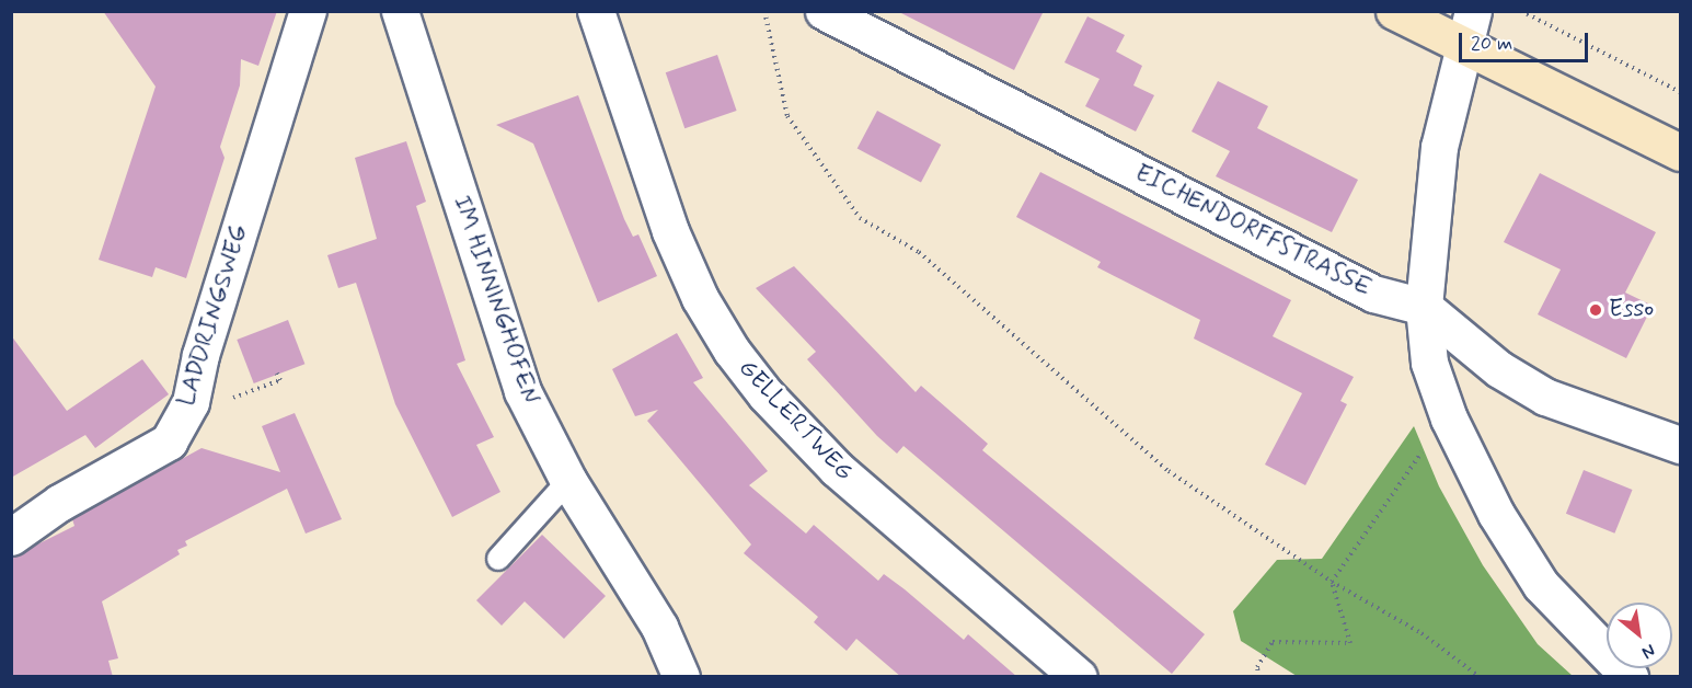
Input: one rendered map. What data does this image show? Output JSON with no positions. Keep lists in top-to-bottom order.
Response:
{
  "streets": {
    "street": [
      "EICHENDORFFSTRASSE",
      "IM HINNINGHOFEN",
      "LADDRINGSWEG",
      "GELLERTWEG"
    ]
  },
  "places": ["Esso"],
  "scale_bar": "20 m",
  "north": "bottom right"
}
